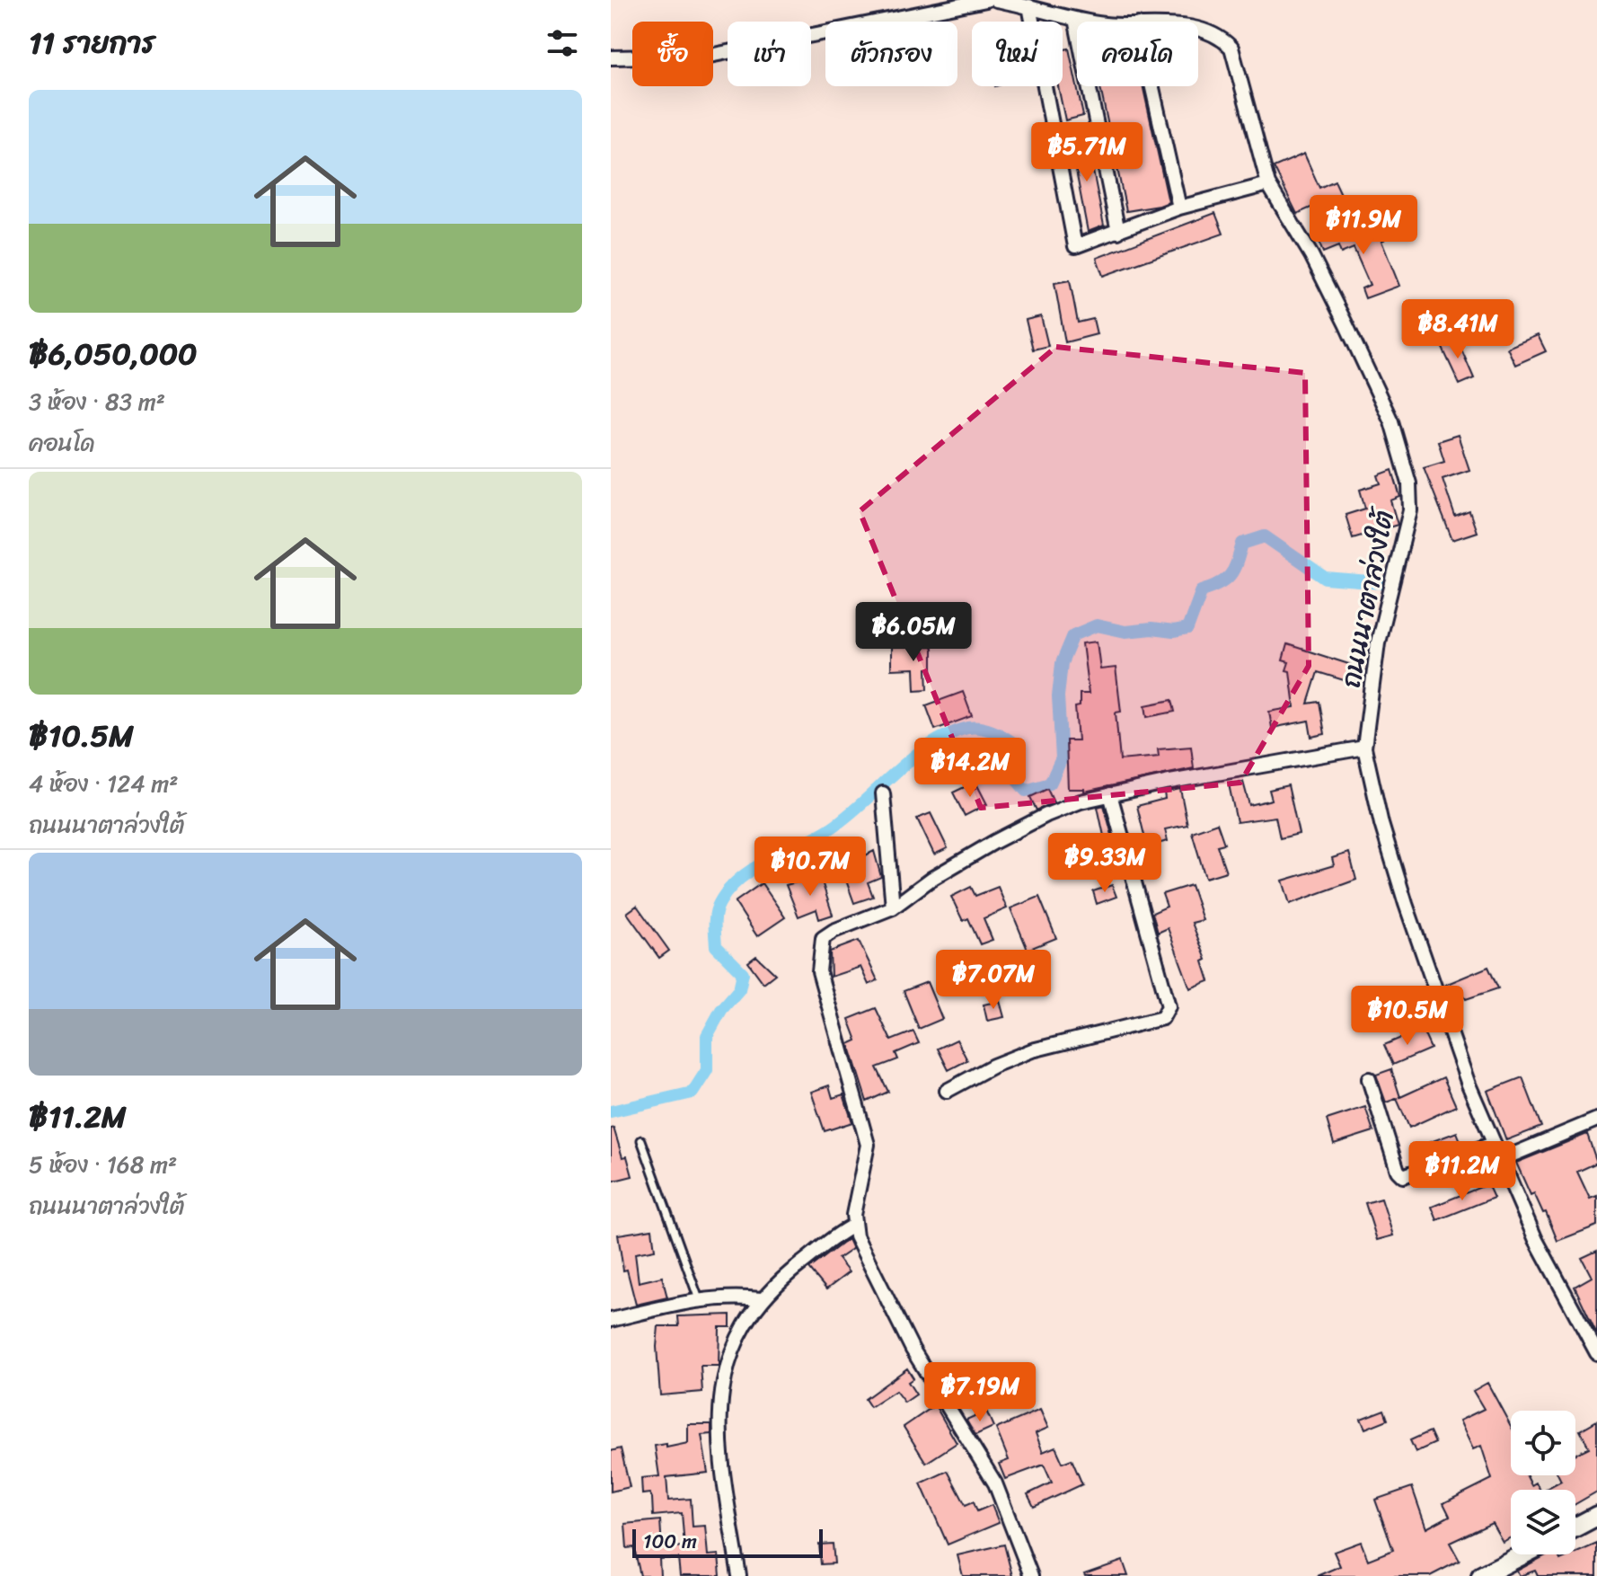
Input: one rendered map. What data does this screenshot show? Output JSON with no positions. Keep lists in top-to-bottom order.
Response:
{
  "streets": {
    "street": ["ถนนนาตาล่วงใต้"]
  },
  "scale_bar": "100 m",
  "page": {
    "heading": "11 รายการ",
    "chip": [
      "ซื้อ",
      "เช่า",
      "ตัวกรอง",
      "ใหม่",
      "คอนโด"
    ],
    "list": [
      {
        "name": "฿6,050,000",
        "note": "3 ห้อง · 83 m² · คอนโด"
      },
      {
        "name": "฿10.5M",
        "note": "4 ห้อง · 124 m² · ถนนนาตาล่วงใต้"
      },
      {
        "name": "฿11.2M",
        "note": "5 ห้อง · 168 m² · ถนนนาตาล่วงใต้"
      }
    ],
    "price": [
      "฿5.71M",
      "฿11.9M",
      "฿8.41M",
      "฿6.05M",
      "฿14.2M",
      "฿9.33M",
      "฿10.7M",
      "฿7.07M",
      "฿10.5M",
      "฿11.2M",
      "฿7.19M"
    ],
    "scale": "100 m"
  }
}
